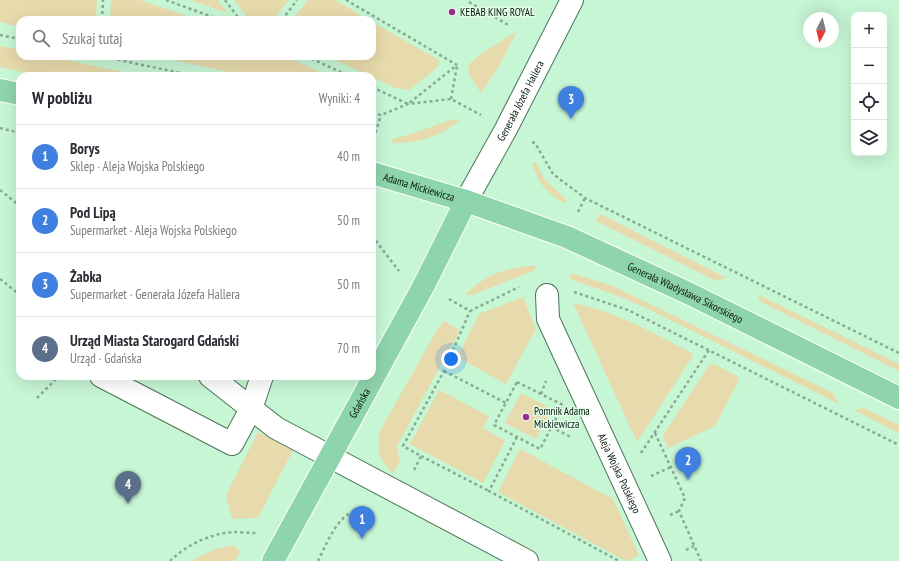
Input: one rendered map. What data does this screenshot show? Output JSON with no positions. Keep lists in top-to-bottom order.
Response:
{
  "streets": {
    "main road": ["Adama Mickiewicza", "Generała Władysława Sikorskiego", "Gdańska"],
    "street": ["Generała Józefa Hallera", "Aleja Wojska Polskiego"]
  },
  "crossings": [
    ["Generała Józefa Hallera", "Adama Mickiewicza"],
    ["Generała Józefa Hallera", "Generała Władysława Sikorskiego"],
    ["Generała Józefa Hallera", "Gdańska"],
    ["Adama Mickiewicza", "Generała Władysława Sikorskiego"],
    ["Adama Mickiewicza", "Gdańska"],
    ["Generała Władysława Sikorskiego", "Gdańska"]
  ],
  "places": ["KEBAB KING ROYAL", "Pomnik Adama Mickiewicza"],
  "north": "bottom",
  "page": {
    "map_buttons": ["+", "−"],
    "search": "Szukaj tutaj",
    "heading": ["W pobliżu", "Wyniki: 4"],
    "pins": [
      "3",
      "2",
      "4",
      "1"
    ],
    "list": [
      {
        "mark": "1",
        "name": "Borys",
        "note": "Sklep · Aleja Wojska Polskiego",
        "value": "40 m"
      },
      {
        "mark": "2",
        "name": "Pod Lipą",
        "note": "Supermarket · Aleja Wojska Polskiego",
        "value": "50 m"
      },
      {
        "mark": "3",
        "name": "Żabka",
        "note": "Supermarket · Generała Józefa Hallera",
        "value": "50 m"
      },
      {
        "mark": "4",
        "name": "Urząd Miasta Starogard Gdański",
        "note": "Urząd · Gdańska",
        "value": "70 m"
      }
    ]
  }
}
